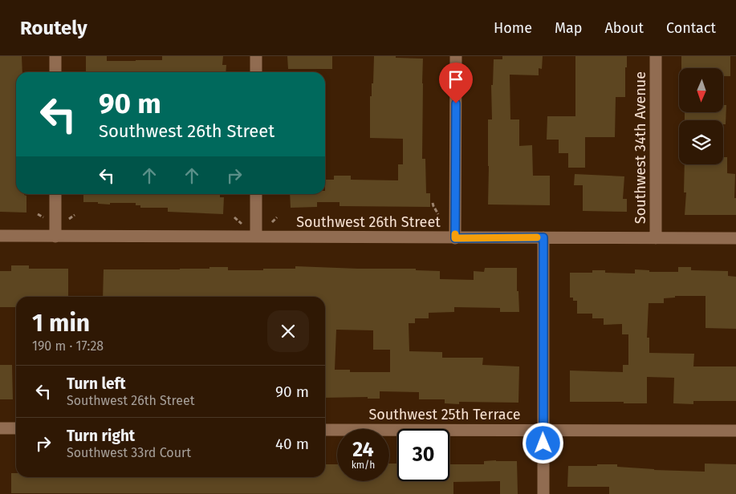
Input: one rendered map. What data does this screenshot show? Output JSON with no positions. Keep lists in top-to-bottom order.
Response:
{
  "streets": {
    "street": ["Southwest 34th Avenue", "Southwest 26th Street", "Southwest 25th Terrace"]
  },
  "crossings": [
    ["Southwest 34th Avenue", "Southwest 26th Street"]
  ],
  "north": "bottom",
  "page": {
    "header": "Routely",
    "nav": [
      "Home",
      "Map",
      "About",
      "Contact"
    ],
    "turn": ["90 m", "Southwest 26th Street"],
    "heading": ["1 min", "190 m · 17:28"],
    "list": [
      {
        "name": "Turn left",
        "note": "Southwest 26th Street",
        "value": "90 m"
      },
      {
        "name": "Turn right",
        "note": "Southwest 33rd Court",
        "value": "40 m"
      }
    ],
    "speed": "24 km/h",
    "limit": "30"
  }
}
